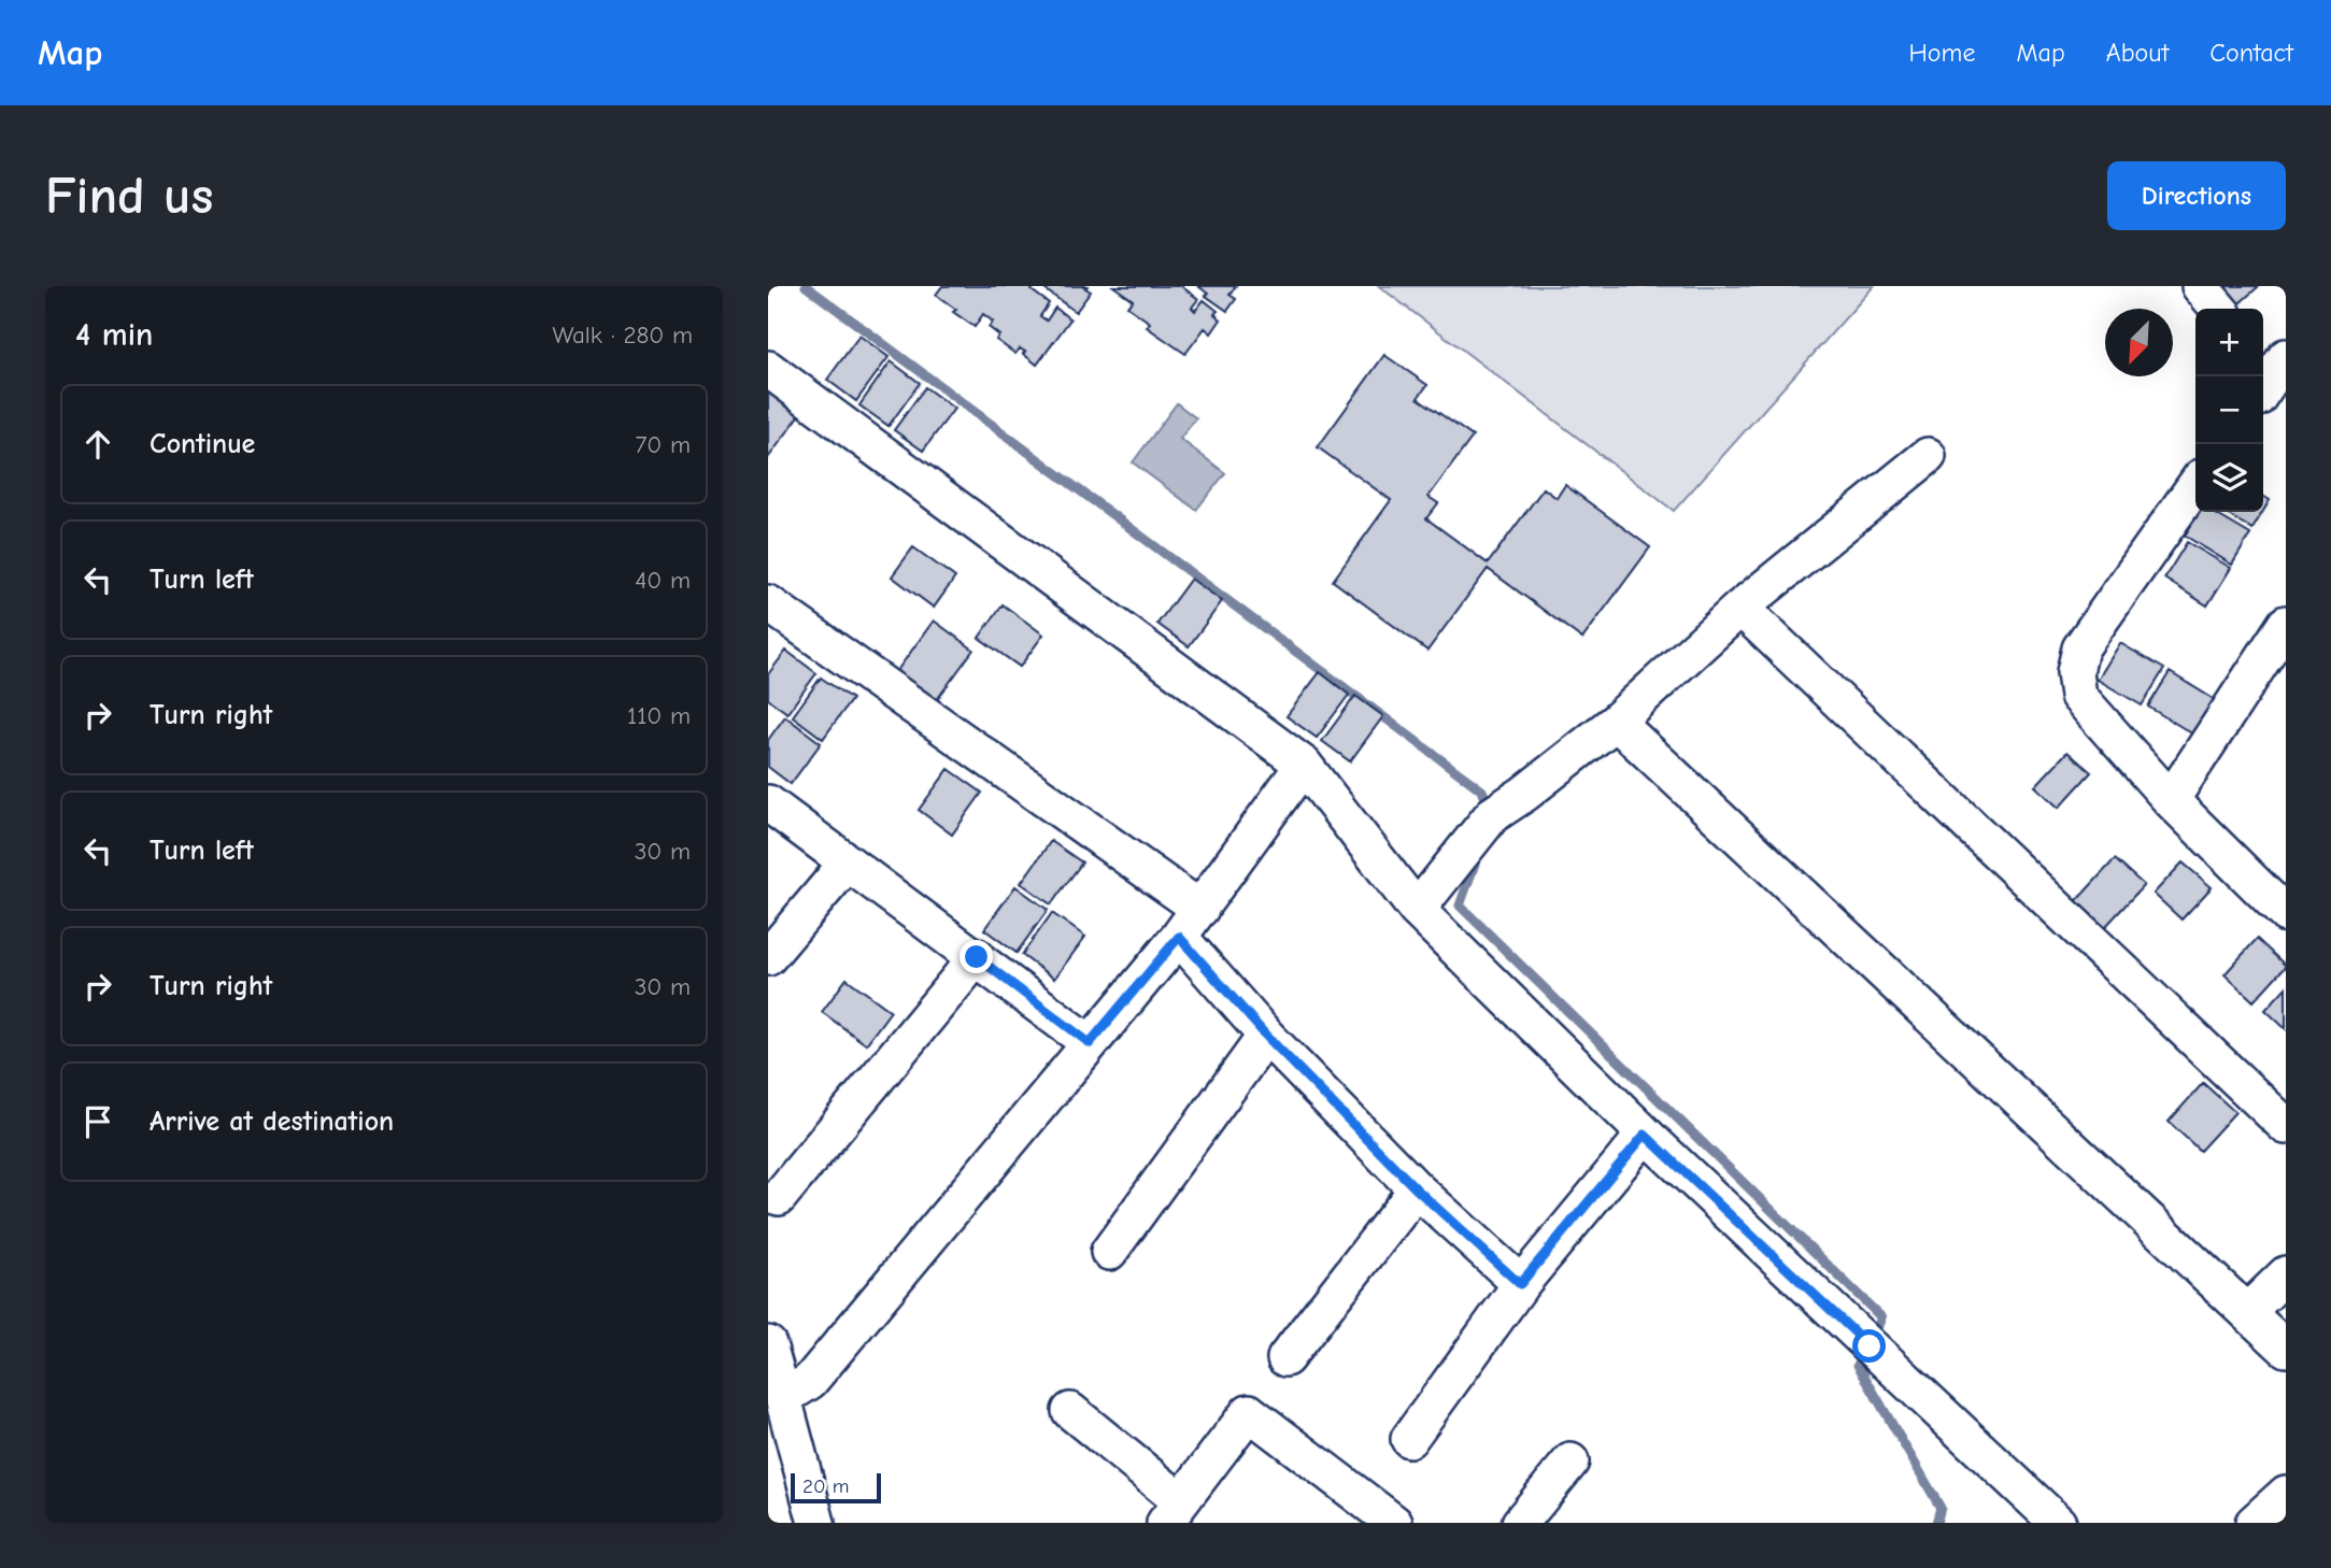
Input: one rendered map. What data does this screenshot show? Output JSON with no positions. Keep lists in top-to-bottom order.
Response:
{
  "scale_bar": "20 m",
  "north": "bottom left",
  "page": {
    "header": "Map",
    "nav": [
      "Home",
      "Map",
      "About",
      "Contact"
    ],
    "buttons": "Directions",
    "title": "Find us",
    "heading": ["4 min", "Walk · 280 m"],
    "map_buttons": ["+", "−"],
    "list": [
      ["Continue", "70 m"],
      ["Turn left", "40 m"],
      ["Turn right", "110 m"],
      ["Turn left", "30 m"],
      ["Turn right", "30 m"],
      "Arrive at destination"
    ],
    "scale": "20 m"
  }
}
